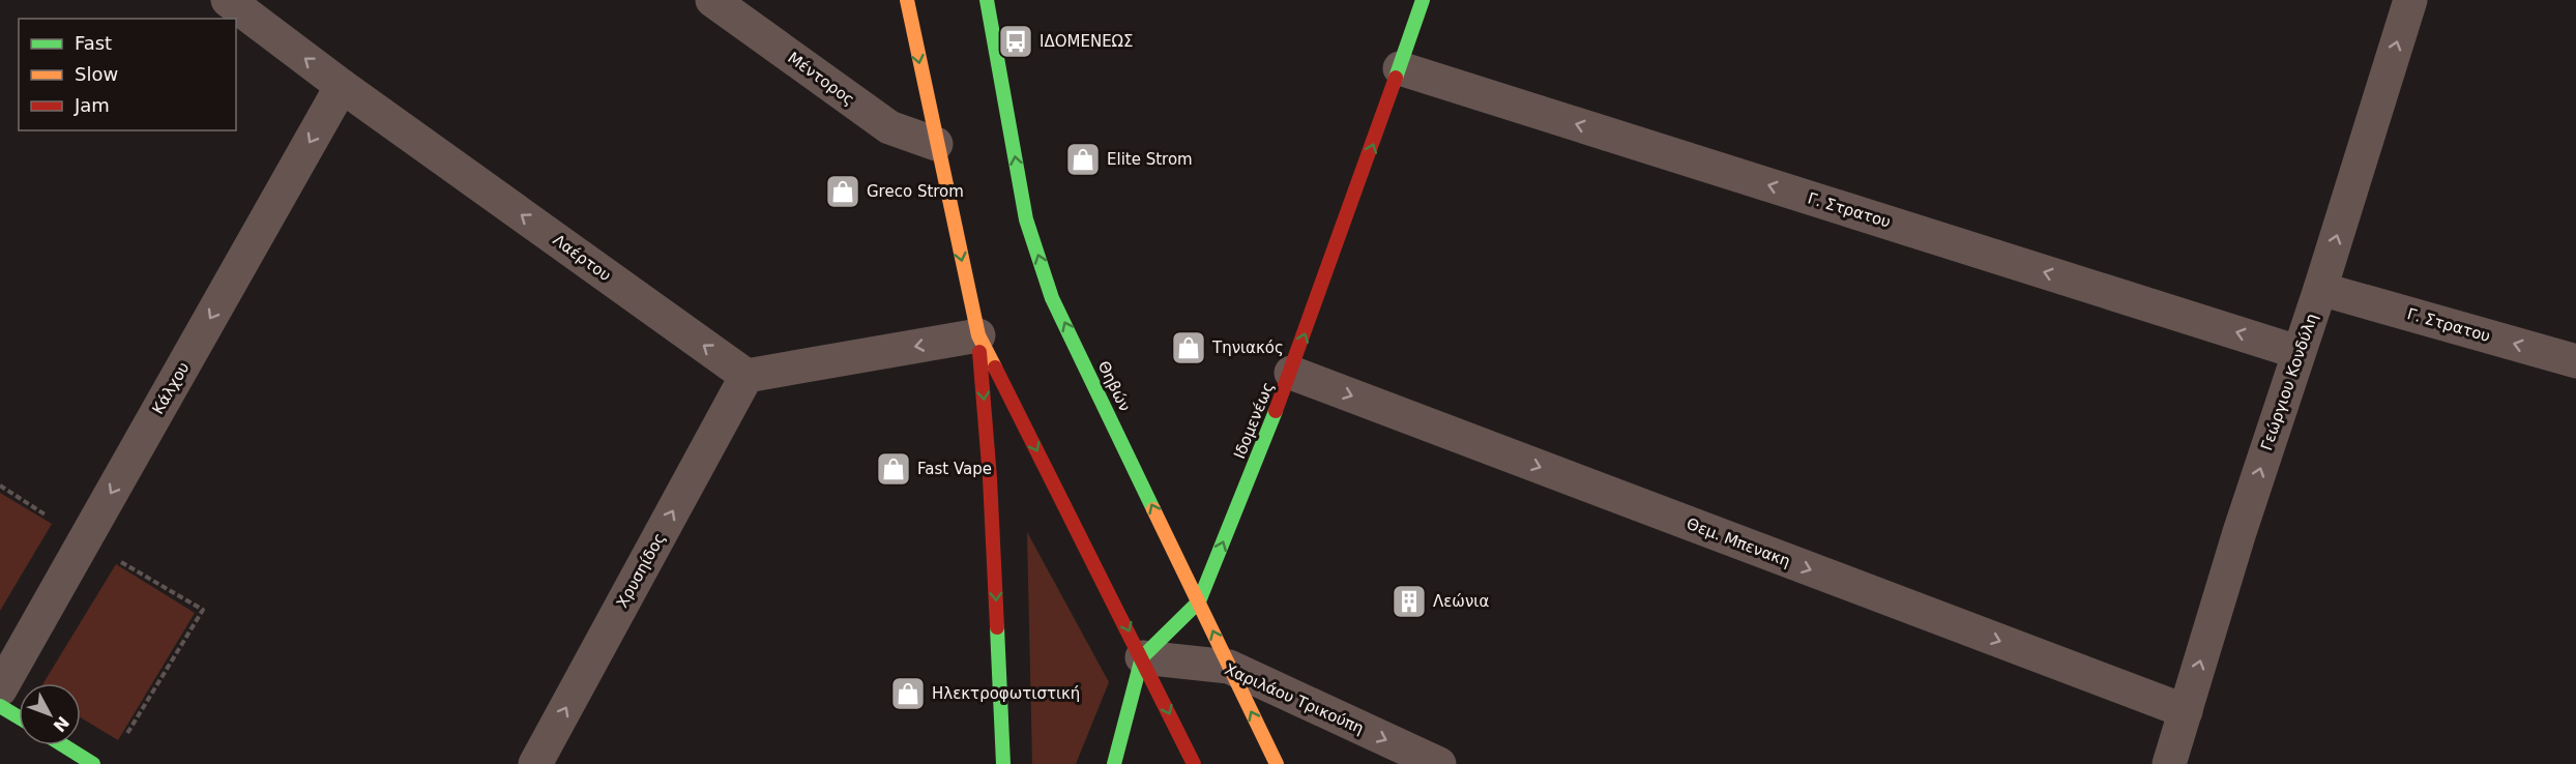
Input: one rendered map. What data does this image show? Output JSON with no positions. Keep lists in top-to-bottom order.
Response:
{
  "streets": {
    "main road": ["Θηβών", "Ιδομενέως"],
    "street": [
      "Μέντορος",
      "Γ. Στρατου",
      "Λαέρτου",
      "Γεώργιου Κονδύλη",
      "Κάλχου",
      "Θεμ. Μπενακη",
      "Χρυσηίδος",
      "Χαριλάου Τρικούπη"
    ]
  },
  "crossings": [
    ["Γ. Στρατου", "Γεώργιου Κονδύλη"],
    ["Γ. Στρατου", "Ιδομενέως"],
    ["Λαέρτου", "Κάλχου"],
    ["Λαέρτου", "Χρυσηίδος"],
    ["Γεώργιου Κονδύλη", "Θεμ. Μπενακη"],
    ["Θηβών", "Ιδομενέως"],
    ["Θηβών", "Χαριλάου Τρικούπη"],
    ["Ιδομενέως", "Θεμ. Μπενακη"],
    ["Ιδομενέως", "Χαριλάου Τρικούπη"]
  ],
  "one_way": [
    "Γ. Στρατου",
    "Λαέρτου",
    "Γεώργιου Κονδύλη",
    "Κάλχου",
    "Ιδομενέως",
    "Θεμ. Μπενακη",
    "Χρυσηίδος",
    "Χαριλάου Τρικούπη"
  ],
  "places": {
    "bus stop": ["ΙΔΟΜΕΝΕΩΣ"],
    "shop": [
      "Elite Strom",
      "Greco Strom",
      "Τηνιακός",
      "Fast Vape",
      "Ηλεκτροφωτιστική"
    ],
    "building": ["Λεώνια"]
  },
  "legend": ["Fast", "Slow", "Jam"],
  "north": "bottom right"
}
